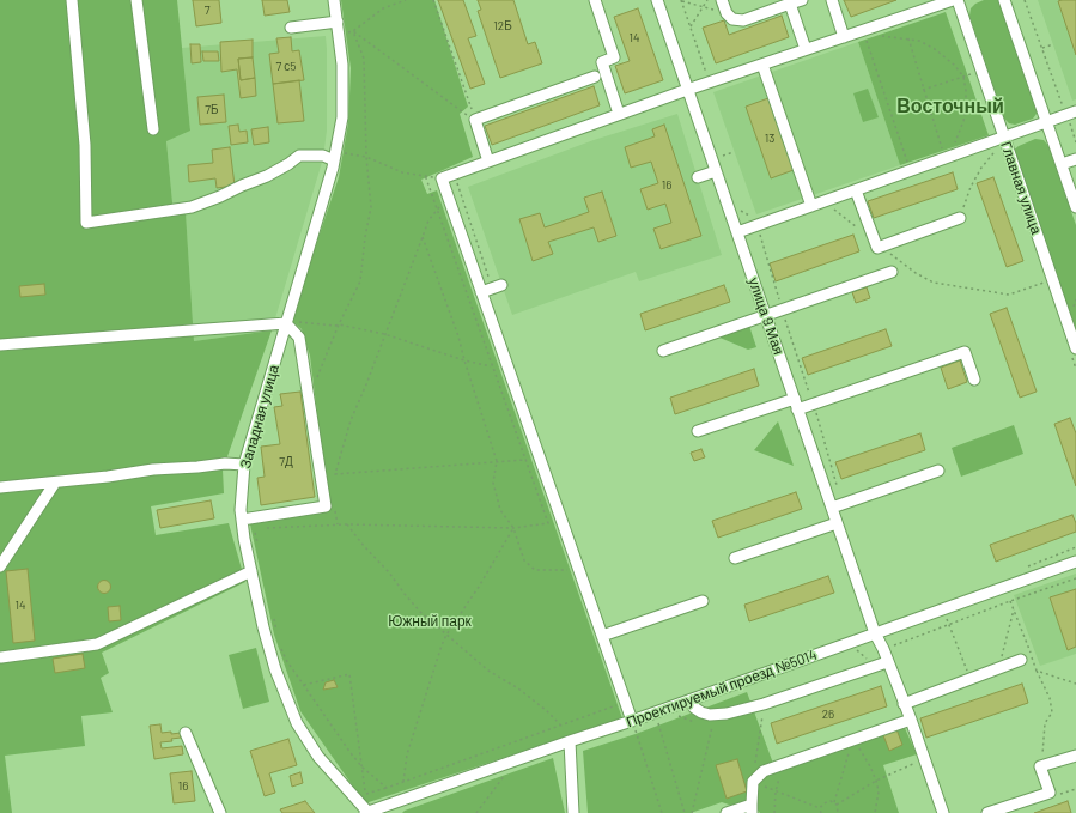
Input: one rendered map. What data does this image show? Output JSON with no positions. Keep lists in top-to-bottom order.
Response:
{
  "streets": {
    "street": [
      "Главная улица",
      "улица 9 Мая",
      "Западная улица",
      "Проектируемый проезд №5014"
    ]
  },
  "crossings": [
    ["улица 9 Мая", "Проектируемый проезд №5014"],
    ["Западная улица", "Проектируемый проезд №5014"]
  ],
  "districts": ["Восточный"],
  "parks": ["Южный парк"],
  "house_numbers": [
    "7",
    "12Б",
    "14",
    "7 с5",
    "7Б",
    "13",
    "16",
    "7Д",
    "14",
    "26",
    "16"
  ]
}
